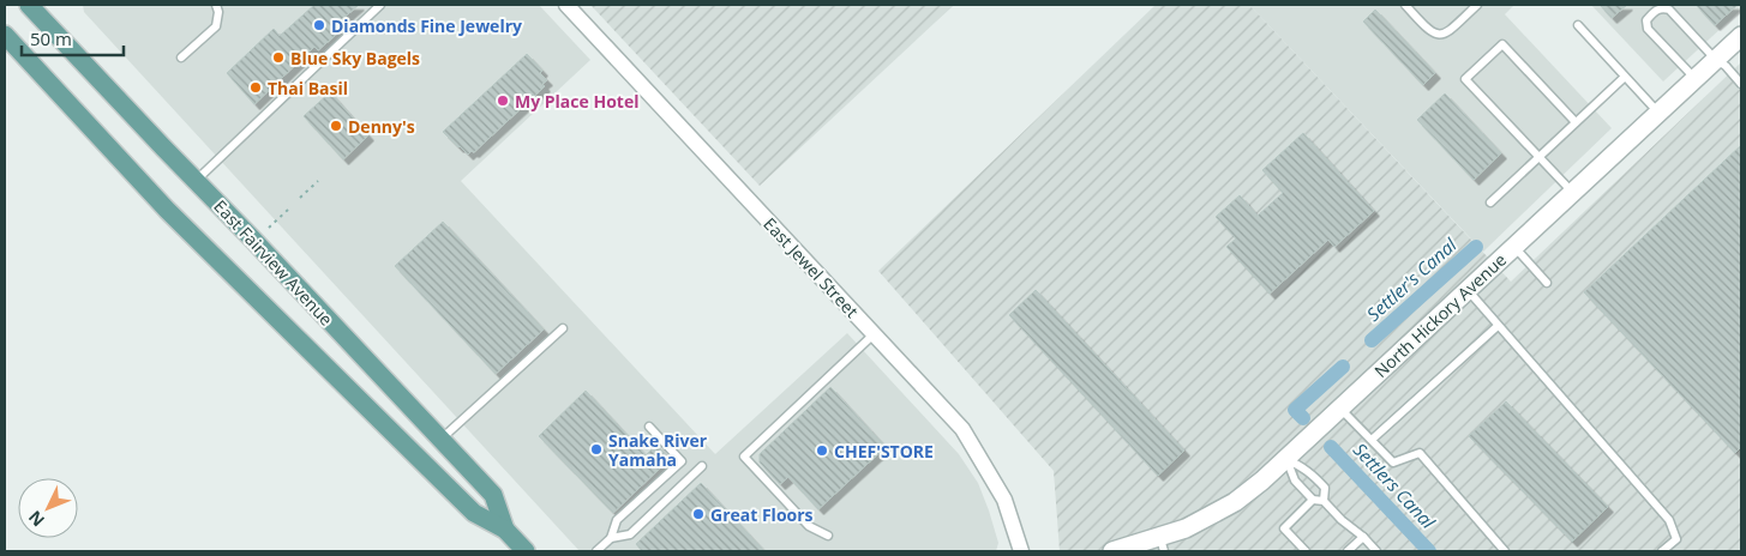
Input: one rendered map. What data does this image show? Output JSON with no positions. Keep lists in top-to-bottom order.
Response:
{
  "streets": {
    "main road": ["East Fairview Avenue"],
    "street": ["East Jewel Street", "North Hickory Avenue"]
  },
  "water": ["Settler's Canal", "Settlers Canal"],
  "places": [
    "Diamonds Fine Jewelry",
    "Blue Sky Bagels",
    "Thai Basil",
    "My Place Hotel",
    "Denny's",
    "Snake River Yamaha",
    "CHEF'STORE",
    "Great Floors"
  ],
  "scale_bar": "50 m",
  "north": "bottom left"
}
